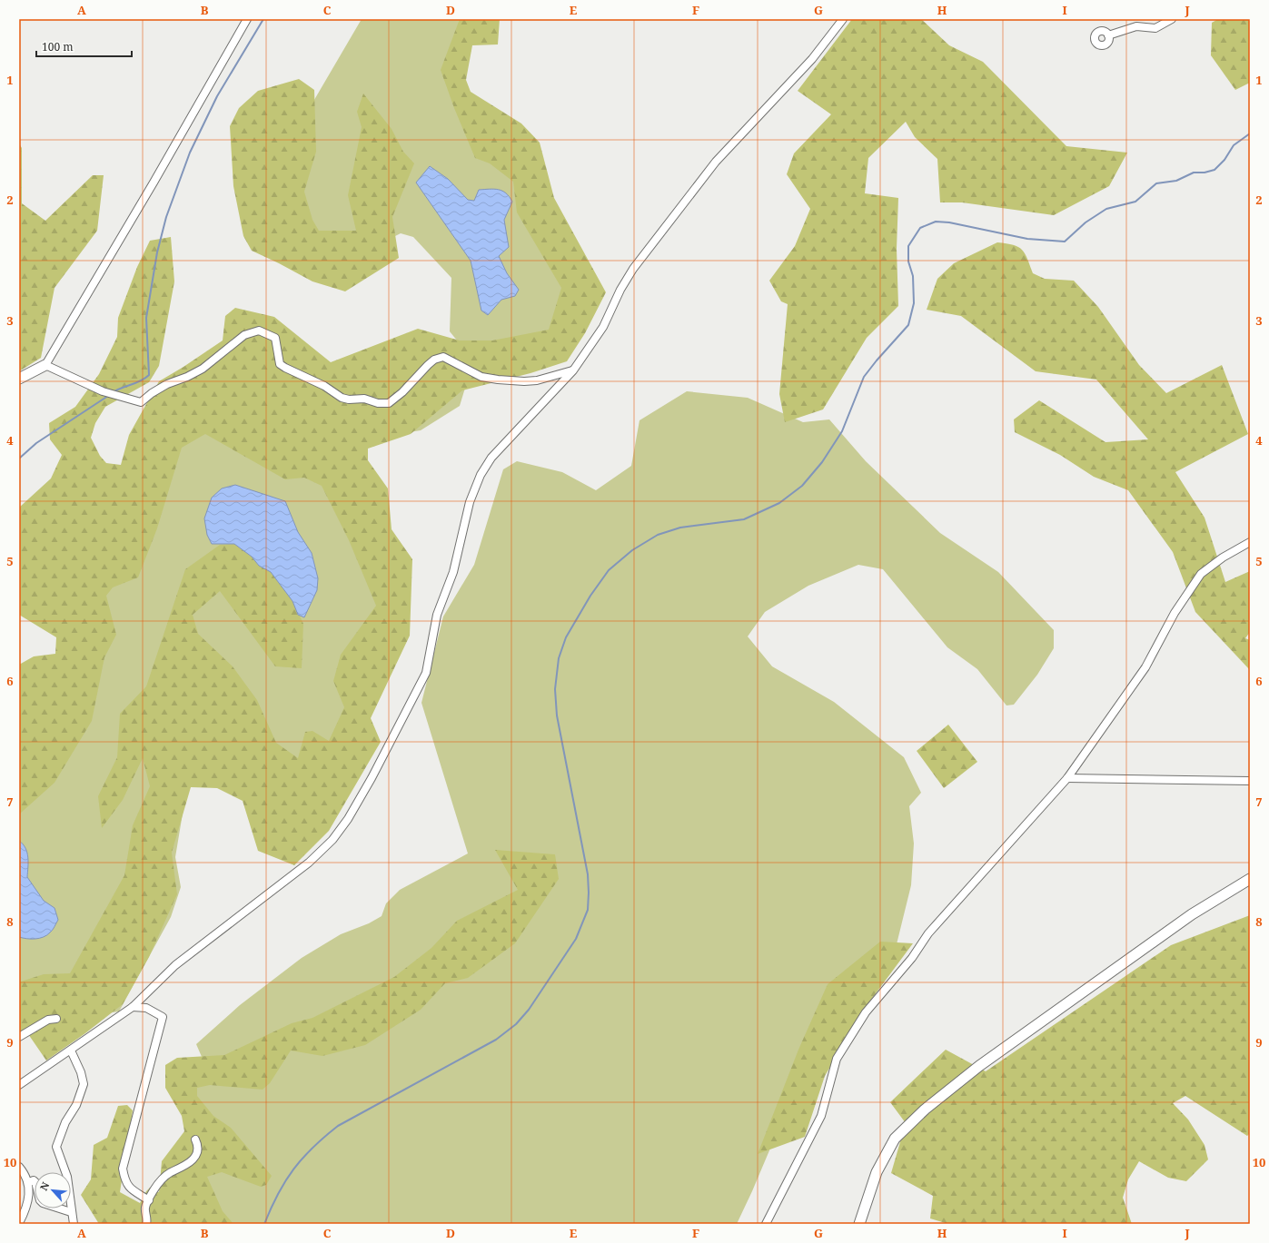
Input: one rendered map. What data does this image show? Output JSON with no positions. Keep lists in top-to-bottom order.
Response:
{
  "scale_bar": "100 m",
  "north": "top left",
  "grid": {
    "columns": [
      "A",
      "B",
      "C",
      "D",
      "E",
      "F",
      "G",
      "H",
      "I",
      "J"
    ],
    "rows": [
      "1",
      "2",
      "3",
      "4",
      "5",
      "6",
      "7",
      "8",
      "9",
      "10"
    ]
  }
}
